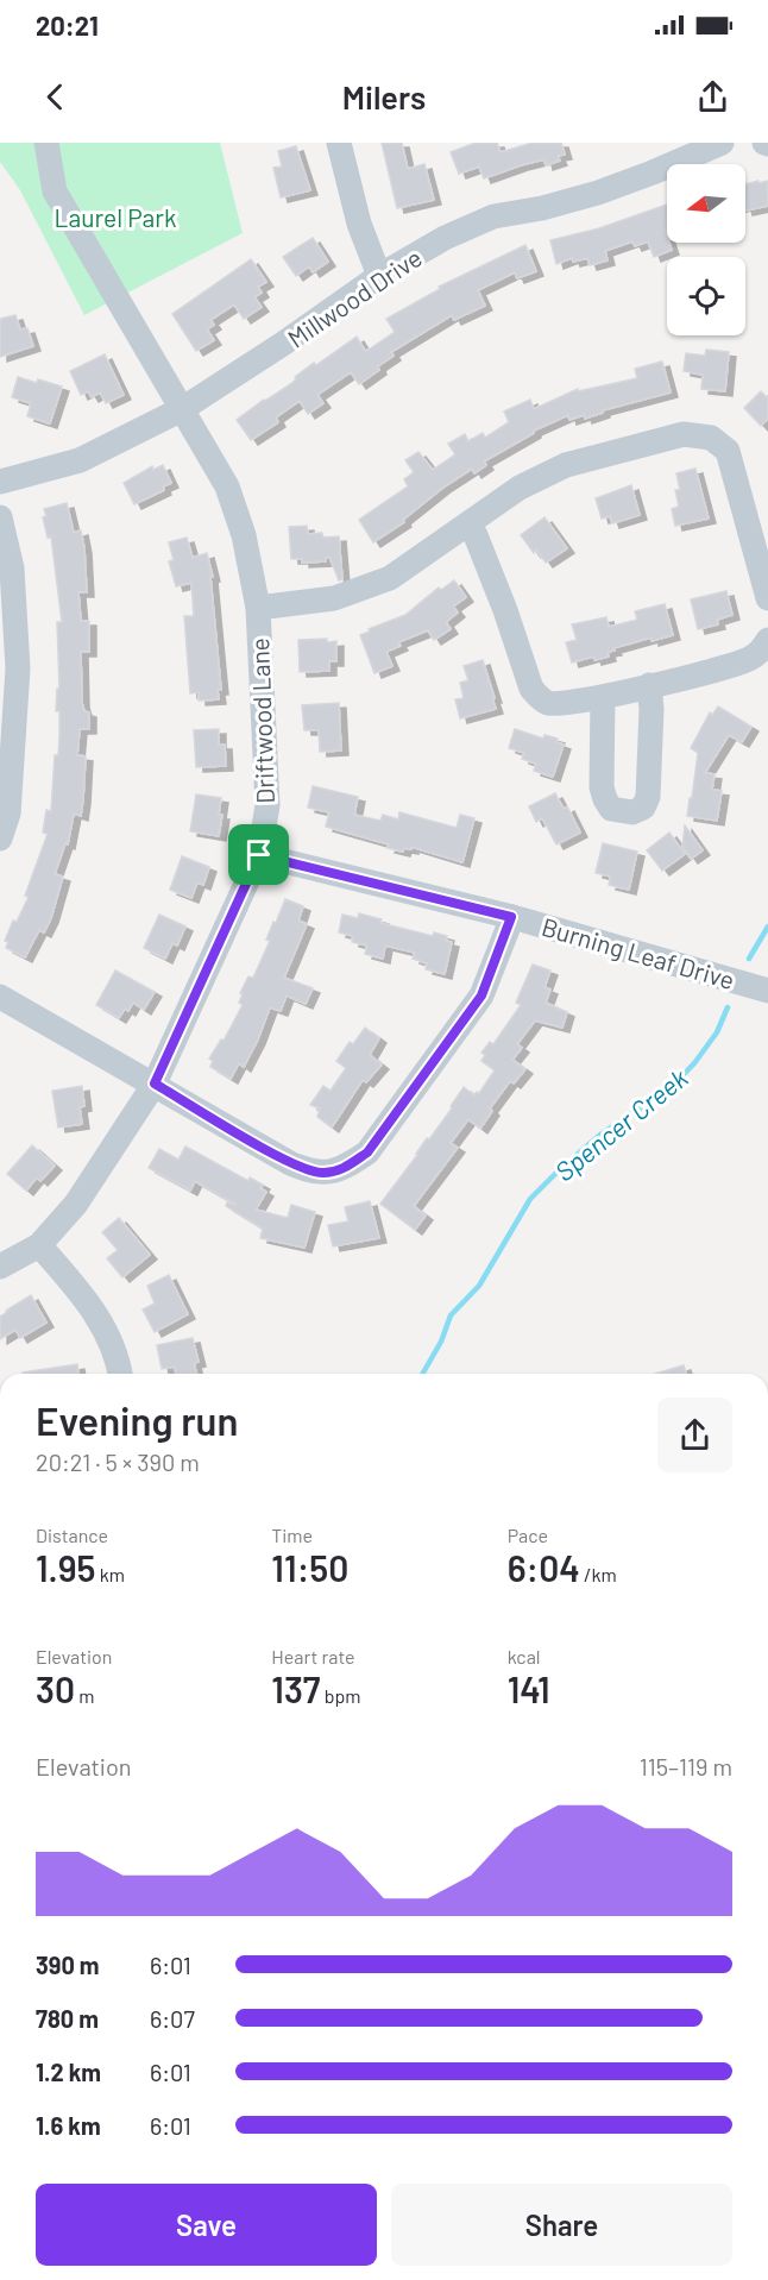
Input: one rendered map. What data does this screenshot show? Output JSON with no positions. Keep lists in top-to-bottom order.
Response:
{
  "streets": {
    "street": ["Millwood Drive", "Driftwood Lane", "Burning Leaf Drive"]
  },
  "crossings": [
    ["Millwood Drive", "Driftwood Lane"],
    ["Driftwood Lane", "Burning Leaf Drive"]
  ],
  "water": ["Spencer Creek"],
  "parks": ["Laurel Park"],
  "north": "left",
  "page": {
    "status": "20:21",
    "header": "Milers",
    "heading": ["Evening run", "20:21 · 5 × 390 m"],
    "stats": [
      ["Distance", "1.95 km"],
      ["Time", "11:50"],
      ["Pace", "6:04 /km"],
      ["Elevation", "30 m"],
      ["Heart rate", "137 bpm"],
      ["kcal", "141"]
    ],
    "chart": ["Elevation", "115–119 m"],
    "list": [
      {
        "name": "390 m",
        "note": "6:01"
      },
      {
        "name": "780 m",
        "note": "6:07"
      },
      {
        "name": "1.2 km",
        "note": "6:01"
      },
      {
        "name": "1.6 km",
        "note": "6:01"
      }
    ],
    "buttons": ["Save", "Share"]
  }
}
